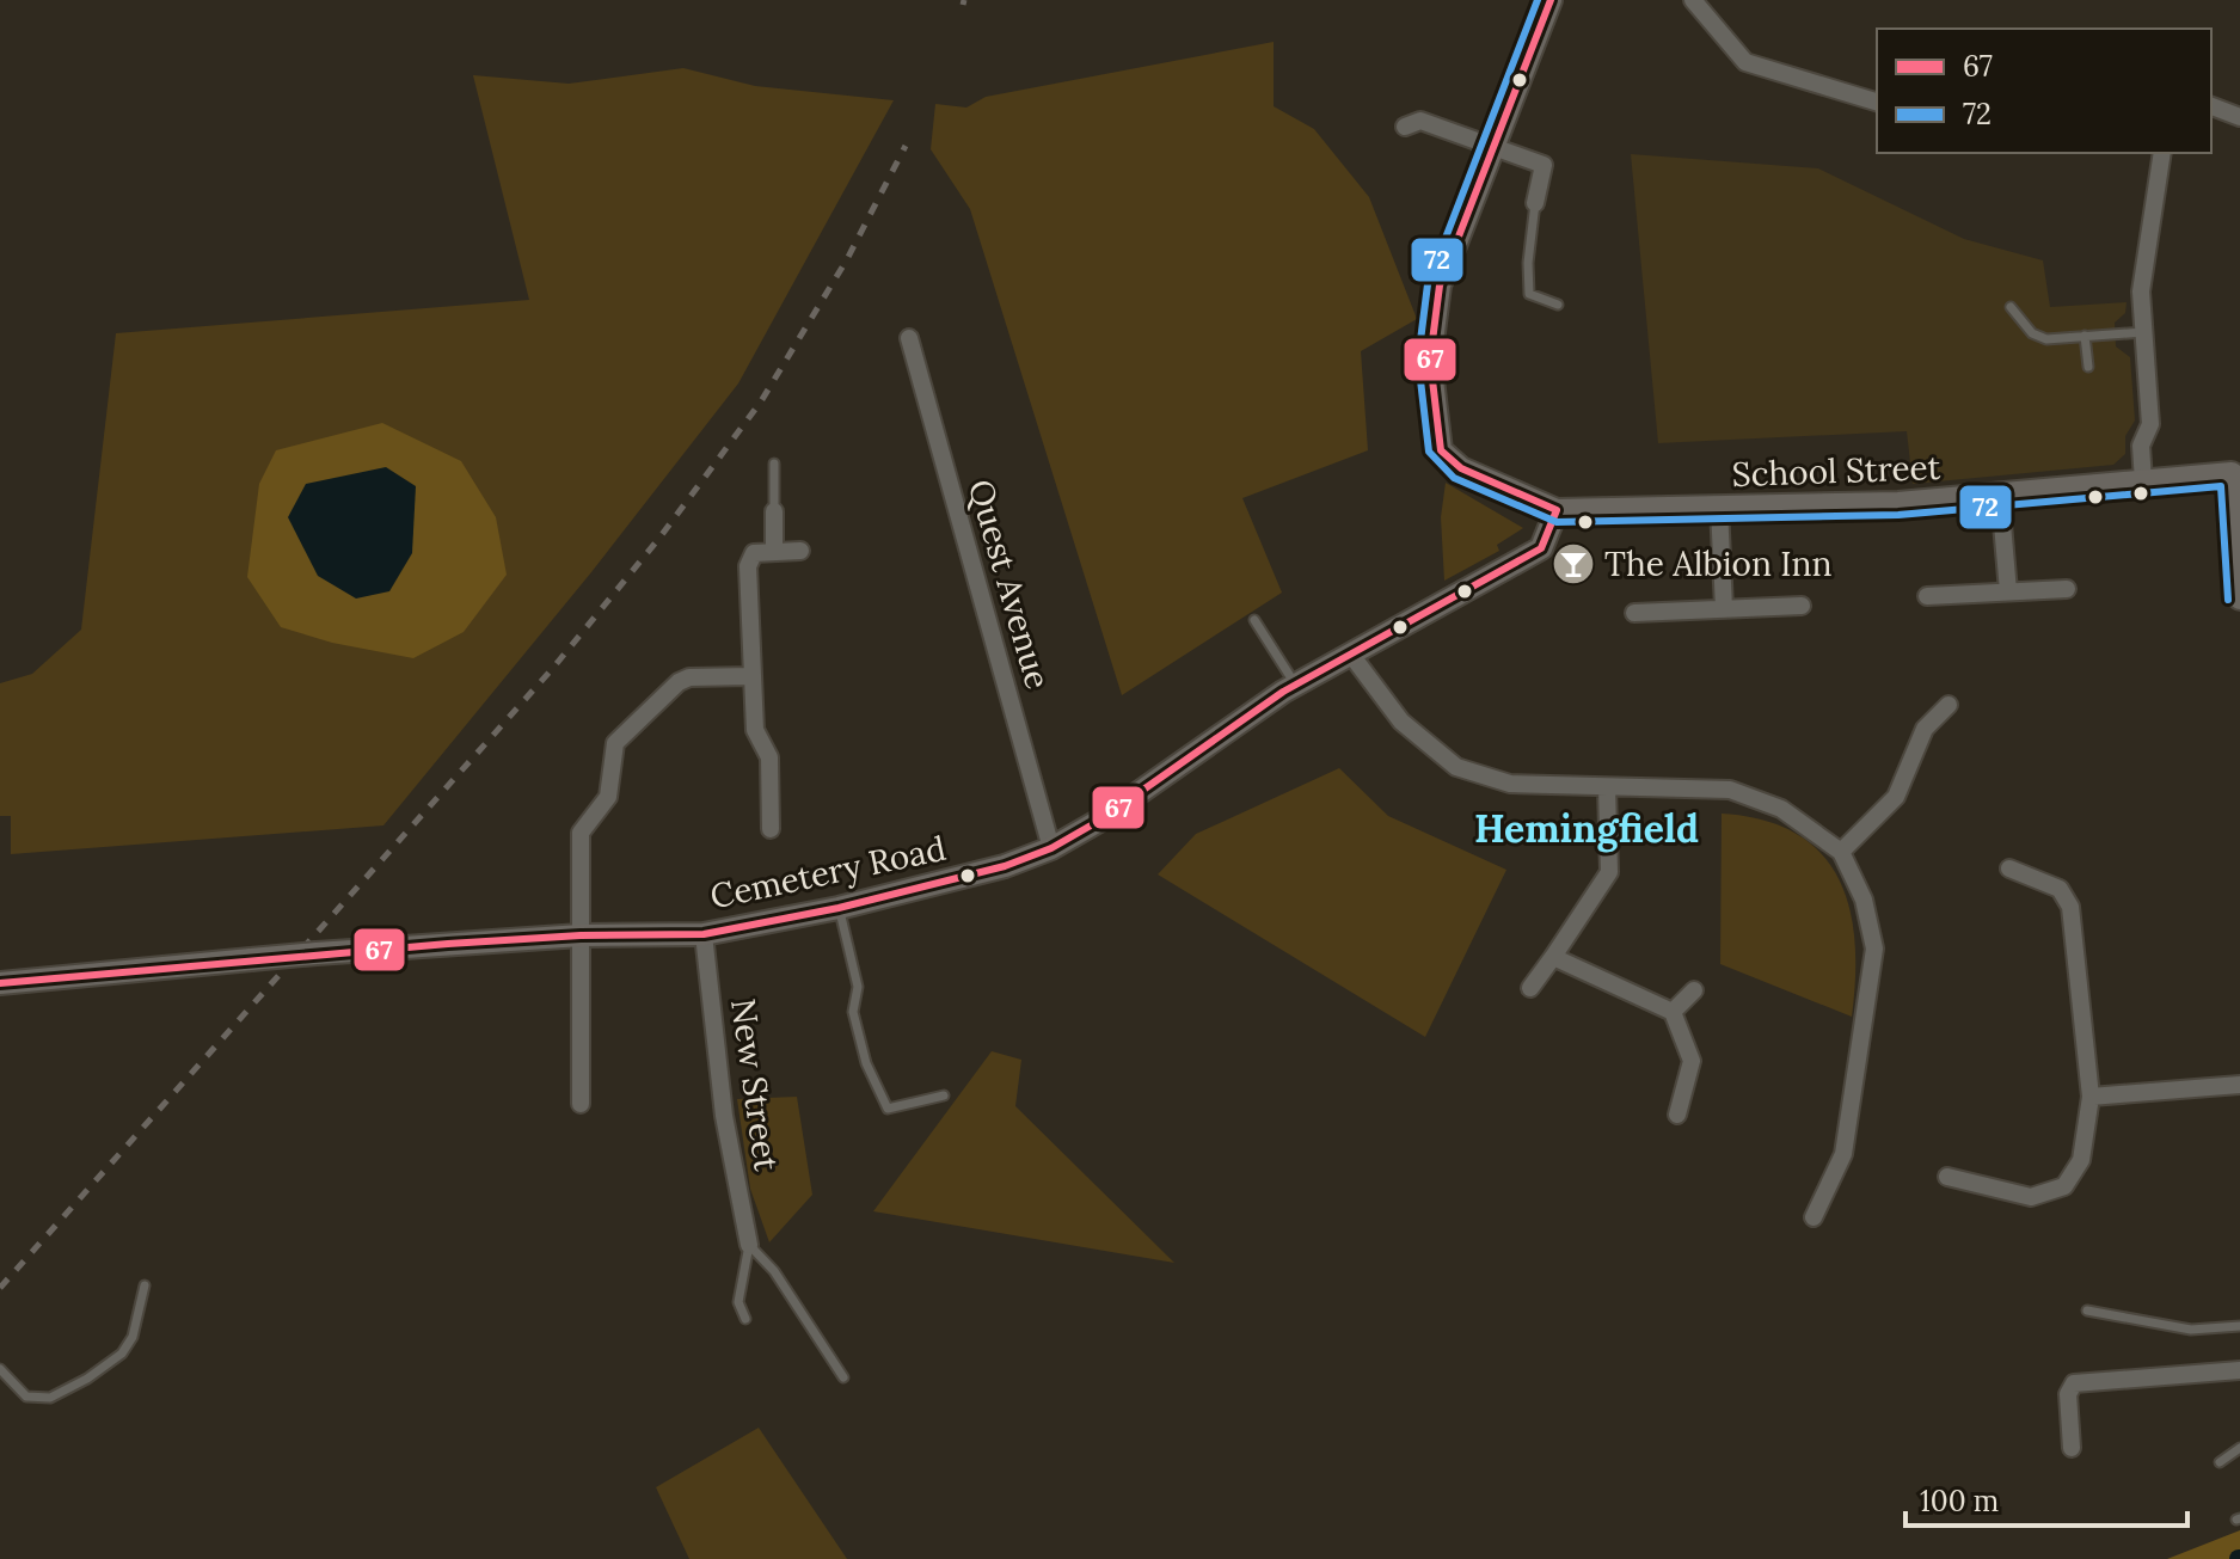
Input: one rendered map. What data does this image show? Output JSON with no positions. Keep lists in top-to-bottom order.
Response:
{
  "streets": {
    "street": [
      "School Street",
      "Quest Avenue",
      "Cemetery Road",
      "New Street"
    ]
  },
  "crossings": [
    ["School Street", "Cemetery Road"],
    ["Quest Avenue", "Cemetery Road"],
    ["Cemetery Road", "New Street"]
  ],
  "districts": ["Hemingfield"],
  "places": {
    "bar": ["The Albion Inn"]
  },
  "lines": ["transit line 67", "transit line 72"],
  "legend": ["67", "72"],
  "scale_bar": "100 m"
}
